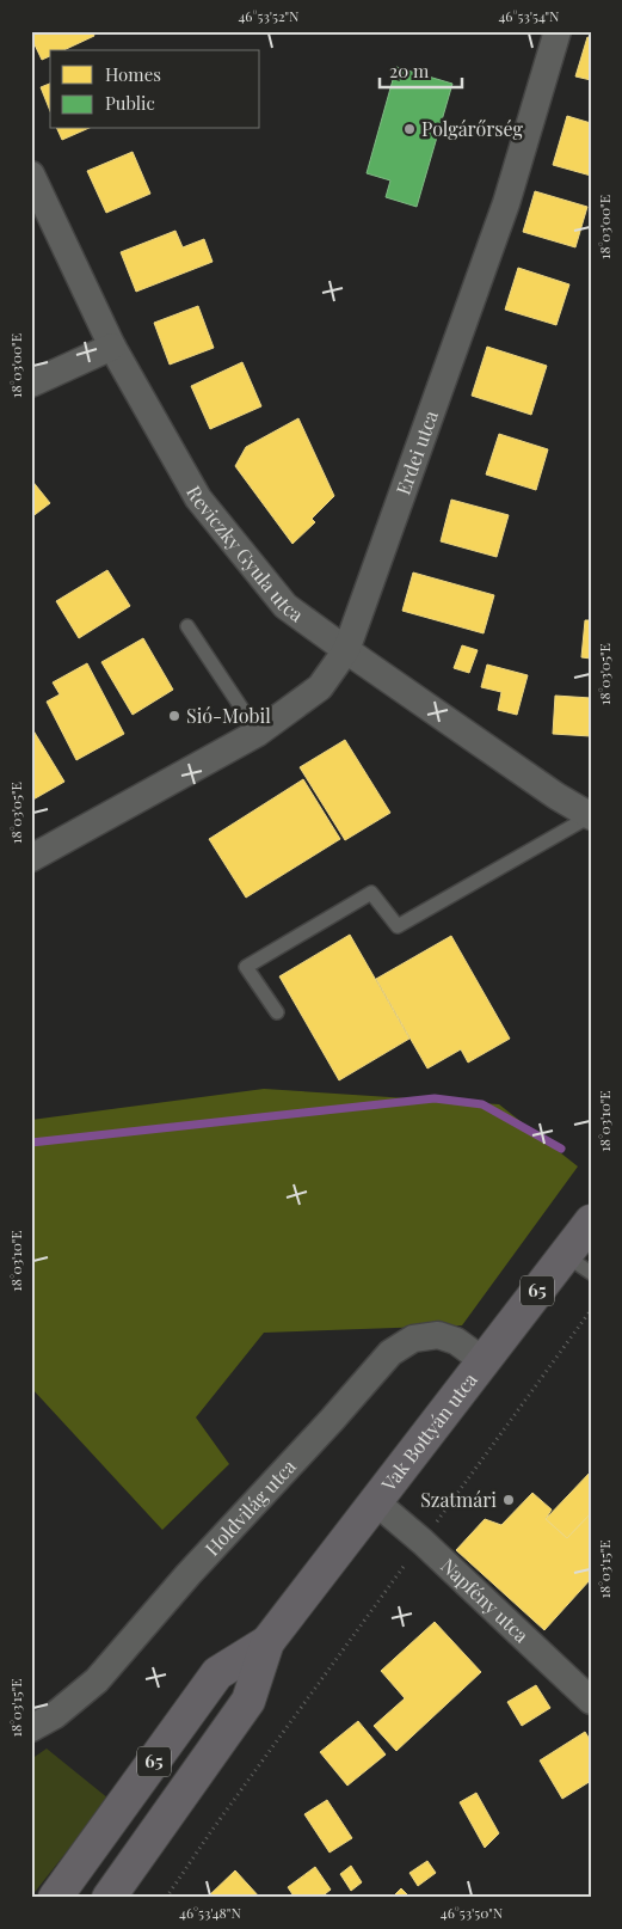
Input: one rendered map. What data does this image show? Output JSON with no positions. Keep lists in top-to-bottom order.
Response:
{
  "streets": {
    "main road": ["65", "Vak Bottyán utca"],
    "street": [
      "Erdei utca",
      "Reviczky Gyula utca",
      "Holdvilág utca",
      "Napfény utca"
    ]
  },
  "crossings": [
    ["Erdei utca", "Reviczky Gyula utca"],
    ["Vak Bottyán utca", "Holdvilág utca"],
    ["Vak Bottyán utca", "Napfény utca"]
  ],
  "places": ["Polgárőrség", "Sió-Mobil", "Szatmári"],
  "legend": ["Homes", "Public"],
  "scale_bar": "20 m",
  "coordinates": [
    "46°53'52\"N",
    "46°53'54\"N",
    "18°03'00\"E",
    "18°03'05\"E",
    "18°03'10\"E",
    "18°03'15\"E",
    "46°53'48\"N",
    "46°53'50\"N"
  ]
}
